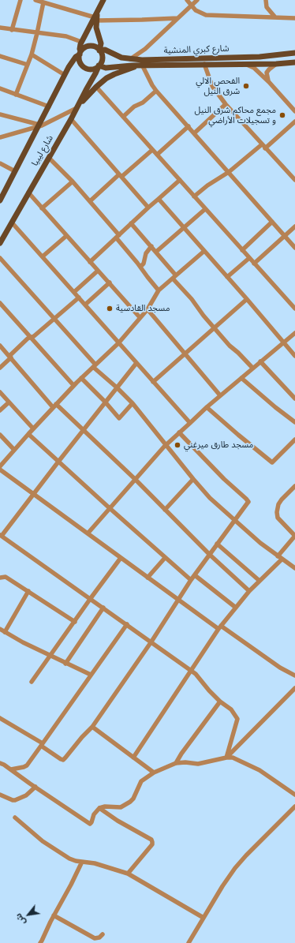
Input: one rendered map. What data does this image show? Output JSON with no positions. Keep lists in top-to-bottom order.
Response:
{
  "streets": {
    "main road": ["شارع كبري المنشية", "شارع ليبيا"]
  },
  "crossings": [
    ["شارع كبري المنشية", "شارع ليبيا"]
  ],
  "places": [
    "الفحص الالي شرق النيل",
    "مجمع محاكم شرق النيل و تسجيلات الأراضي",
    "مسجد القادسية",
    "مسجد طارق ميرغني"
  ],
  "north": "bottom left"
}
